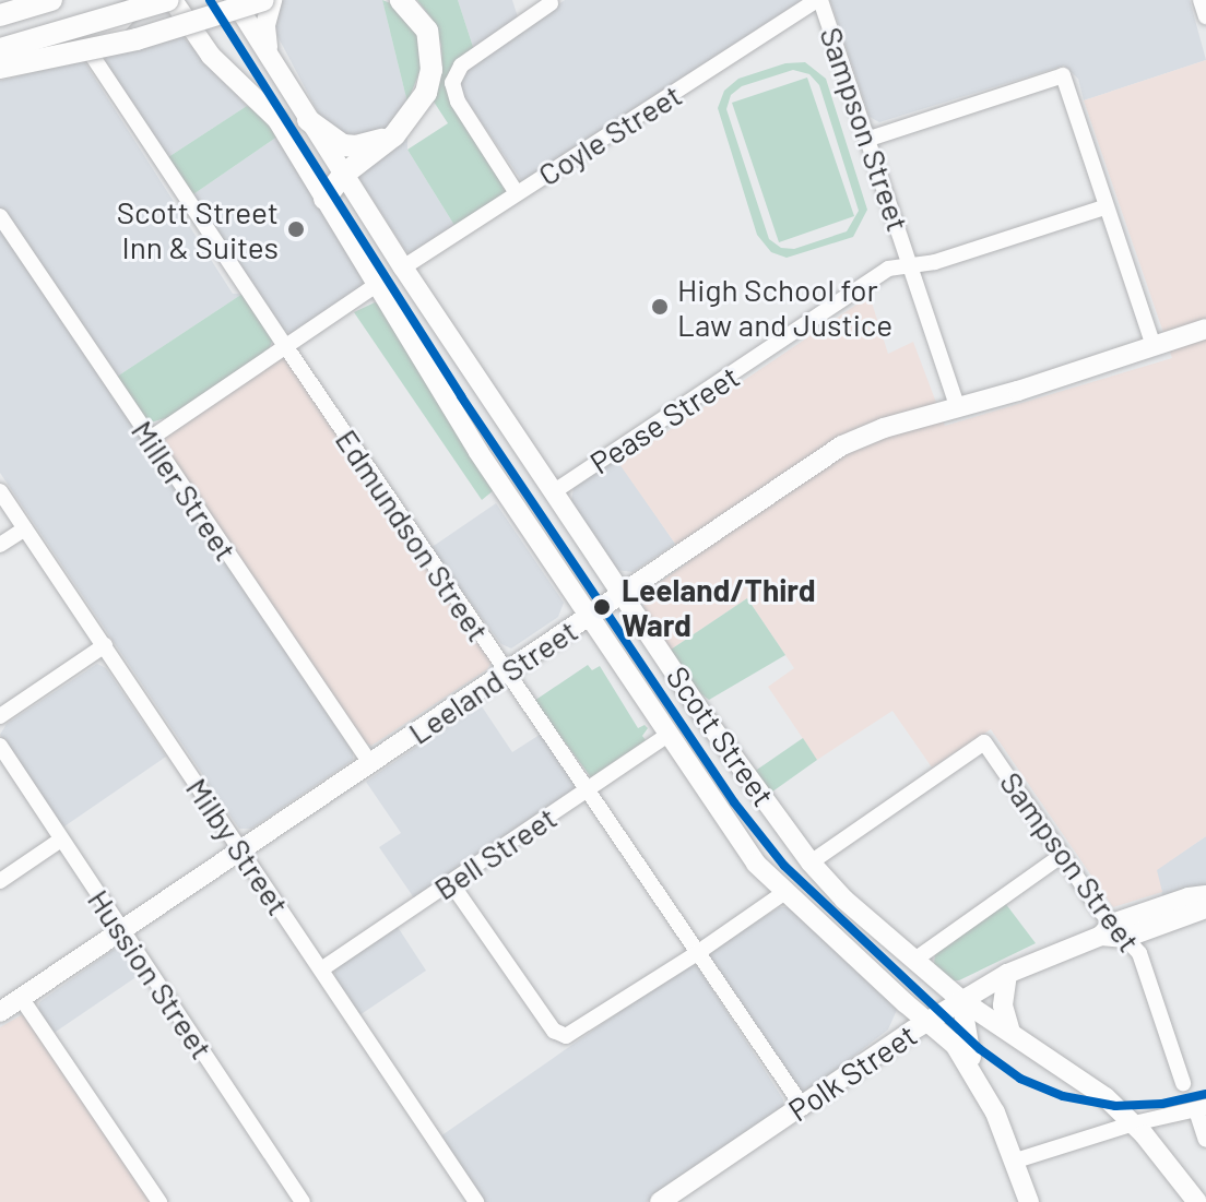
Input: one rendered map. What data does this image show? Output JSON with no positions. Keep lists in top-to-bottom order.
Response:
{
  "streets": {
    "main road": ["Leeland Street", "Scott Street", "Polk Street"],
    "street": [
      "Sampson Street",
      "Coyle Street",
      "Pease Street",
      "Miller Street",
      "Edmundson Street",
      "Milby Street",
      "Bell Street",
      "Hussion Street"
    ]
  },
  "crossings": [
    ["Sampson Street", "Coyle Street"],
    ["Sampson Street", "Pease Street"],
    ["Sampson Street", "Leeland Street"],
    ["Sampson Street", "Scott Street"],
    ["Sampson Street", "Polk Street"],
    ["Coyle Street", "Scott Street"],
    ["Pease Street", "Scott Street"],
    ["Miller Street", "Leeland Street"],
    ["Edmundson Street", "Leeland Street"],
    ["Edmundson Street", "Bell Street"],
    ["Edmundson Street", "Polk Street"],
    ["Leeland Street", "Scott Street"],
    ["Leeland Street", "Milby Street"],
    ["Leeland Street", "Hussion Street"],
    ["Scott Street", "Bell Street"],
    ["Scott Street", "Polk Street"],
    ["Milby Street", "Bell Street"]
  ],
  "places": ["Scott Street Inn & Suites", "High School for Law and Justice", "Leeland/Third Ward"]
}
